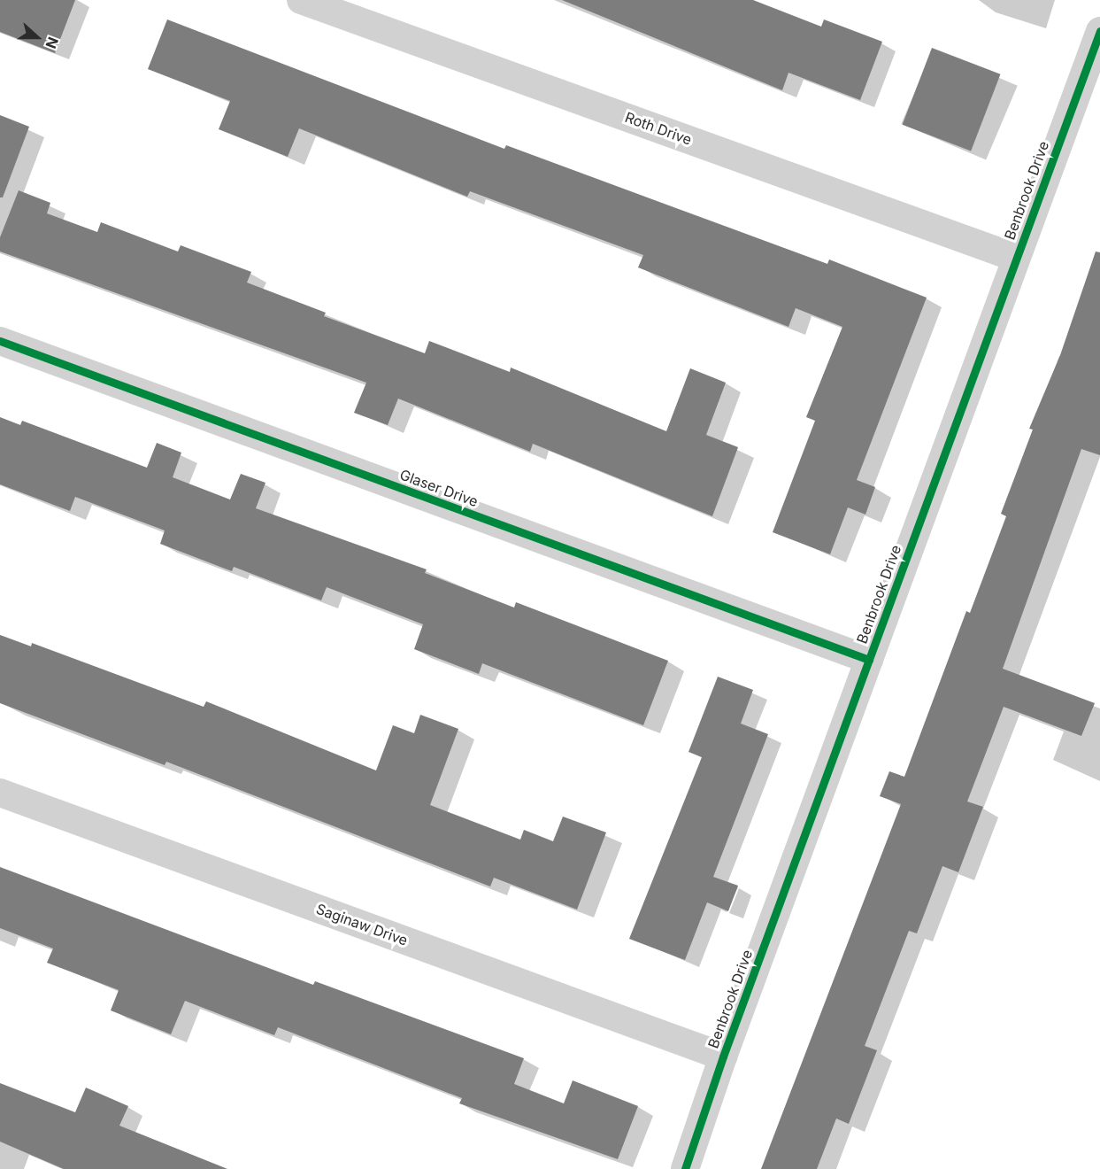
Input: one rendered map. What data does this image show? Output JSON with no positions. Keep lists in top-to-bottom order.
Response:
{
  "streets": {
    "street": [
      "Roth Drive",
      "Benbrook Drive",
      "Glaser Drive",
      "Saginaw Drive"
    ]
  },
  "crossings": [
    ["Roth Drive", "Benbrook Drive"],
    ["Benbrook Drive", "Glaser Drive"],
    ["Benbrook Drive", "Saginaw Drive"]
  ],
  "north": "right"
}
